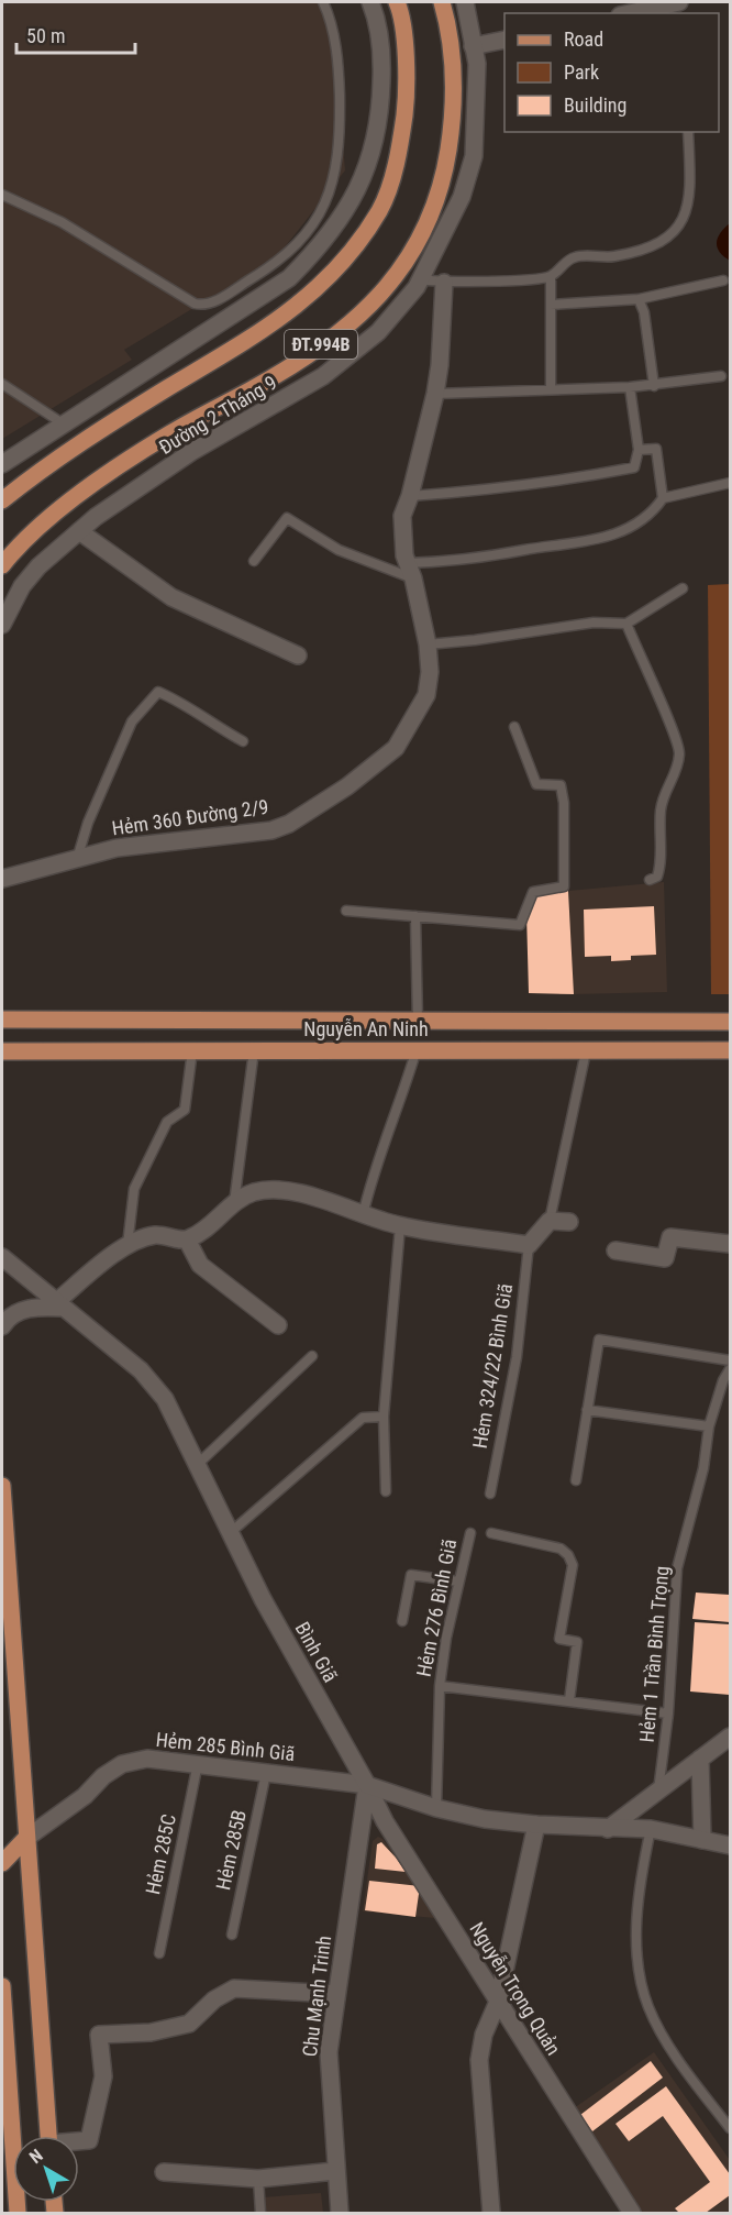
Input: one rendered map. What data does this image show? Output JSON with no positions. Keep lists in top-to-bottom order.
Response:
{
  "streets": {
    "main road": ["ĐT.994B", "Đường 2 Tháng 9", "Nguyễn An Ninh"],
    "street": [
      "Hẻm 360 Đường 2/9",
      "Bình Giã",
      "Hẻm 285 Bình Giã",
      "Nguyễn Trọng Quản",
      "Chu Mạnh Trinh"
    ],
    "lane": [
      "Hẻm 324/22 Bình Giã",
      "Hẻm 276 Bình Giã",
      "Hẻm 1 Trần Bình Trọng",
      "Hẻm 285B",
      "Hẻm 285C"
    ]
  },
  "crossings": [
    ["Bình Giã", "Hẻm 285 Bình Giã"],
    ["Bình Giã", "Nguyễn Trọng Quản"],
    ["Bình Giã", "Chu Mạnh Trinh"],
    ["Hẻm 285 Bình Giã", "Hẻm 285B"],
    ["Hẻm 285 Bình Giã", "Hẻm 285C"],
    ["Hẻm 285 Bình Giã", "Nguyễn Trọng Quản"],
    ["Hẻm 285 Bình Giã", "Chu Mạnh Trinh"],
    ["Nguyễn Trọng Quản", "Chu Mạnh Trinh"]
  ],
  "legend": ["Road", "Park", "Building"],
  "scale_bar": "50 m",
  "north": "top left"
}
